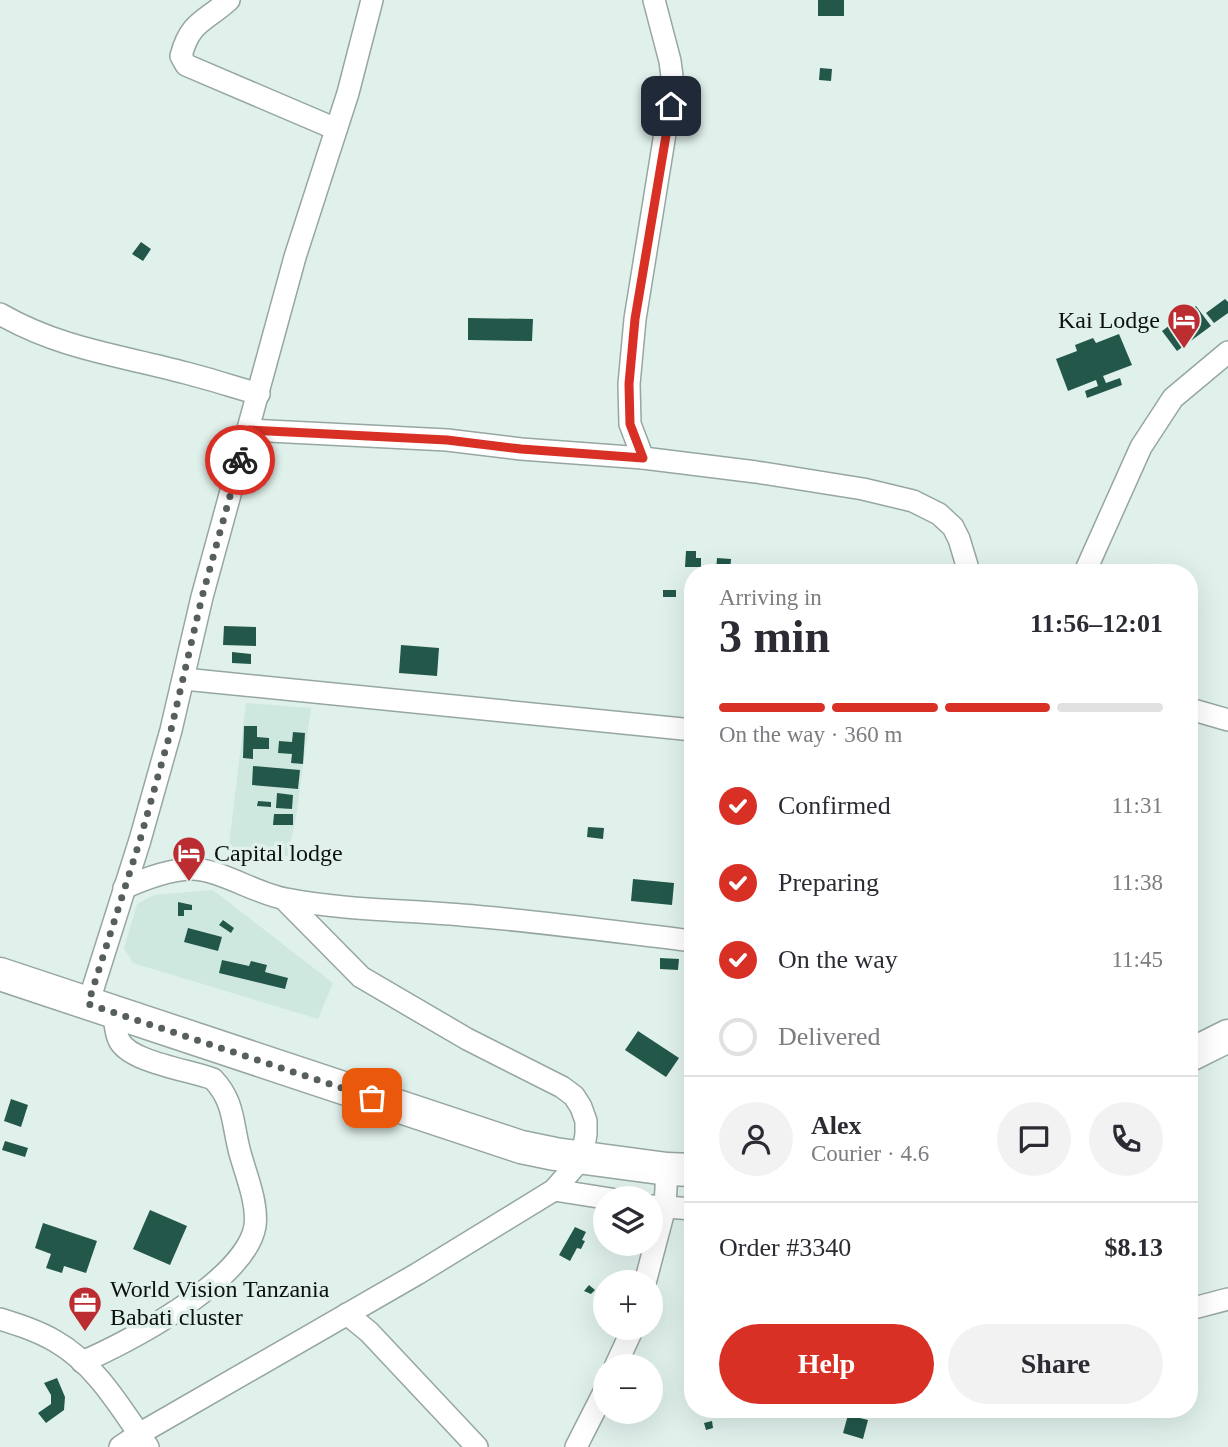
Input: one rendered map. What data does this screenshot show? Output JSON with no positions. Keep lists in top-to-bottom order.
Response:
{
  "places": {
    "hotel": ["Kai Lodge", "Capital lodge"],
    "office": ["World Vision Tanzania Babati cluster"]
  },
  "page": {
    "heading": ["3 min", "Arriving in", "11:56–12:01"],
    "panel": [
      "Alex",
      "Courier · 4.6",
      "Order #3340",
      "$8.13"
    ],
    "bar": "On the way · 360 m",
    "list": [
      ["Confirmed", "11:31"],
      ["Preparing", "11:38"],
      ["On the way", "11:45"],
      "Delivered"
    ],
    "map_buttons": ["+", "−"],
    "buttons": ["Help", "Share"]
  }
}
